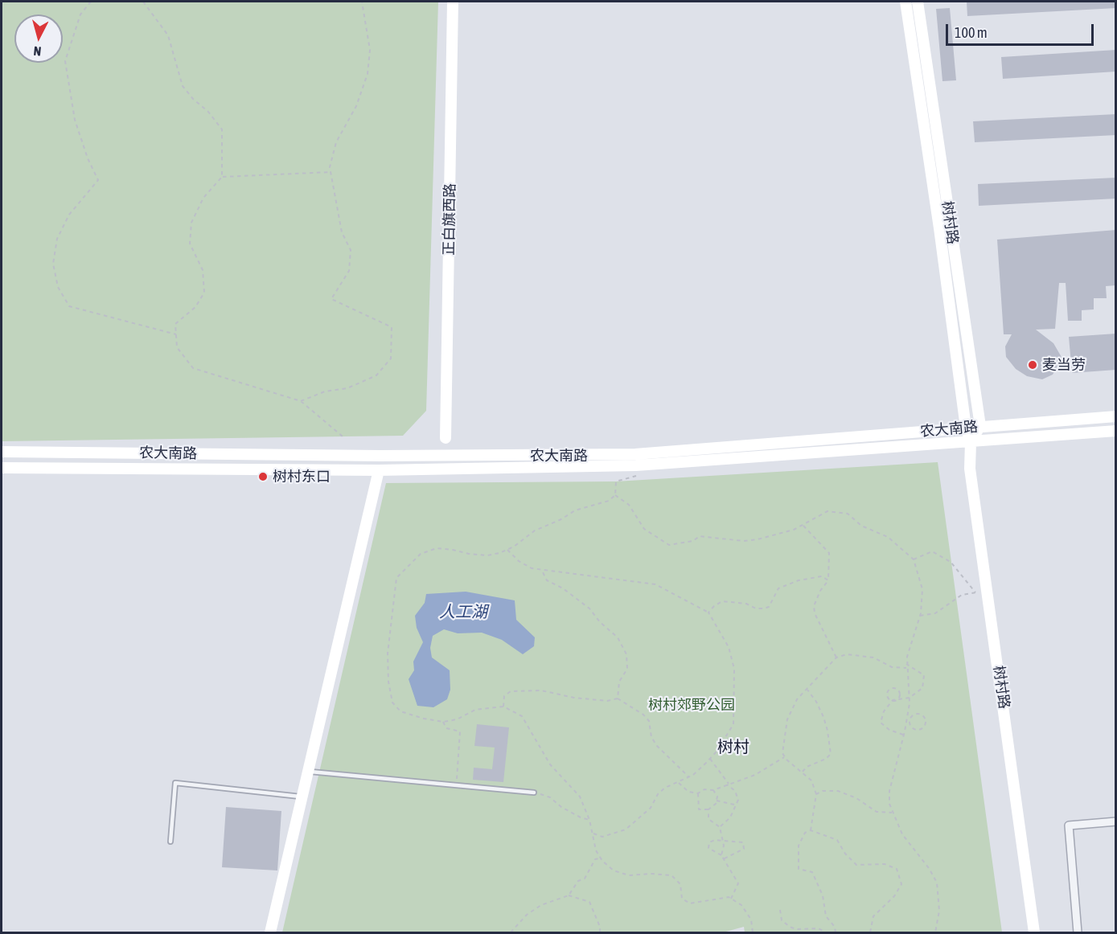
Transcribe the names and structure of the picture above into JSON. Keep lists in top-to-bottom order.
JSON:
{
  "streets": {
    "main road": ["正白旗西路", "树村路", "农大南路"]
  },
  "crossings": [
    ["树村路", "农大南路"]
  ],
  "districts": ["树村"],
  "water": ["人工湖"],
  "parks": ["树村郊野公园"],
  "places": ["麦当劳", "树村东口"],
  "scale_bar": "100 m",
  "north": "bottom"
}
